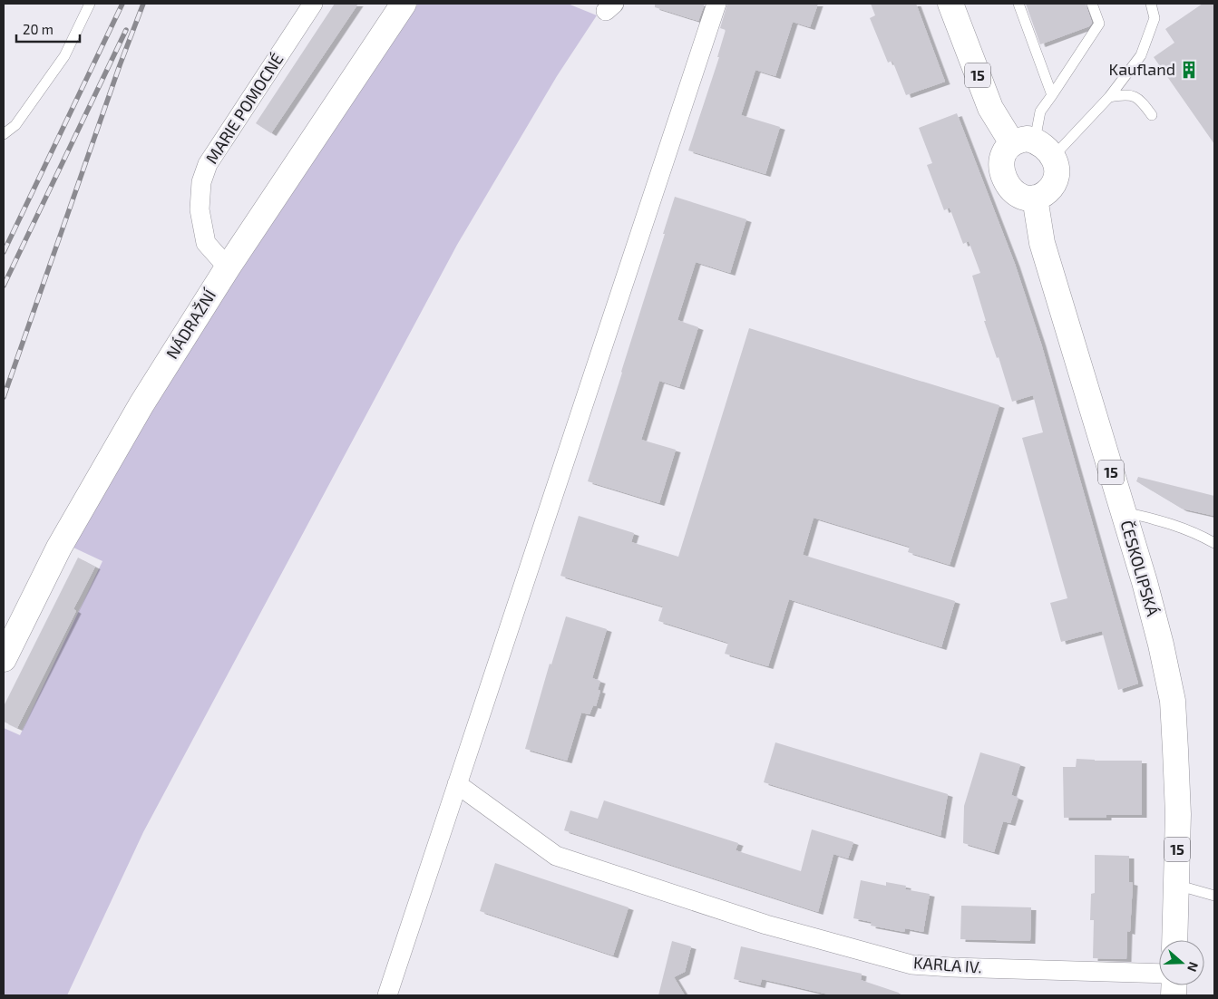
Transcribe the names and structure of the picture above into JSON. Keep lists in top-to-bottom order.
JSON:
{
  "streets": {
    "main road": ["15", "NÁDRAŽNÍ", "ČESKOLIPSKÁ"],
    "street": ["MARIE POMOCNÉ", "KARLA IV."]
  },
  "crossings": [
    ["15", "ČESKOLIPSKÁ"],
    ["MARIE POMOCNÉ", "NÁDRAŽNÍ"]
  ],
  "places": {
    "building": ["Kaufland"]
  },
  "scale_bar": "20 m",
  "north": "right"
}
